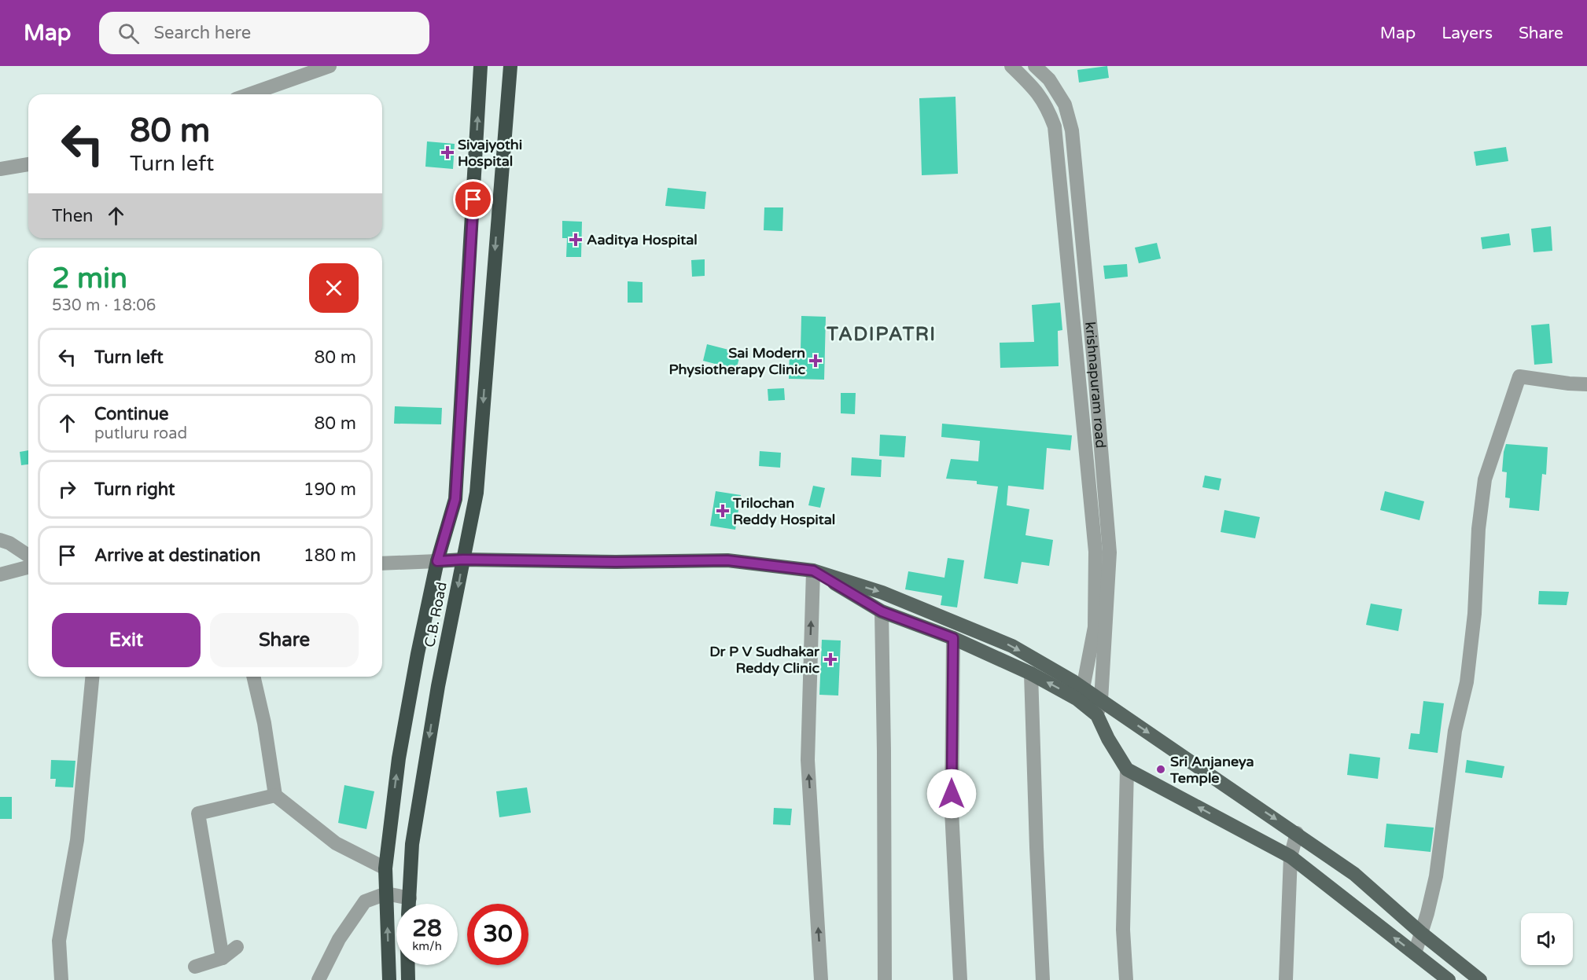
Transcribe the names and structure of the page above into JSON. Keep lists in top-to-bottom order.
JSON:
{
  "streets": {
    "highway": ["C.B. Road"],
    "street": ["krishnapuram road"]
  },
  "districts": ["TADIPATRI"],
  "places": {
    "health": [
      "Sivajyothi Hospital",
      "Aaditya Hospital",
      "Sai Modern Physiotherapy Clinic",
      "Trilochan Reddy Hospital",
      "Dr P V Sudhakar Reddy Clinic"
    ],
    "other": ["Sri Anjaneya Temple"]
  },
  "page": {
    "header": "Map",
    "search": "Search here",
    "nav": ["Map", "Layers", "Share"],
    "turn": ["80 m", "Turn left"],
    "then": "Then",
    "heading": ["2 min", "530 m · 18:06"],
    "list": [
      {
        "name": "Turn left",
        "value": "80 m"
      },
      {
        "name": "Continue",
        "note": "putluru road",
        "value": "80 m"
      },
      {
        "name": "Turn right",
        "value": "190 m"
      },
      {
        "name": "Arrive at destination",
        "value": "180 m"
      }
    ],
    "buttons": ["Exit", "Share"],
    "speed": "28 km/h",
    "limit": "30"
  }
}
